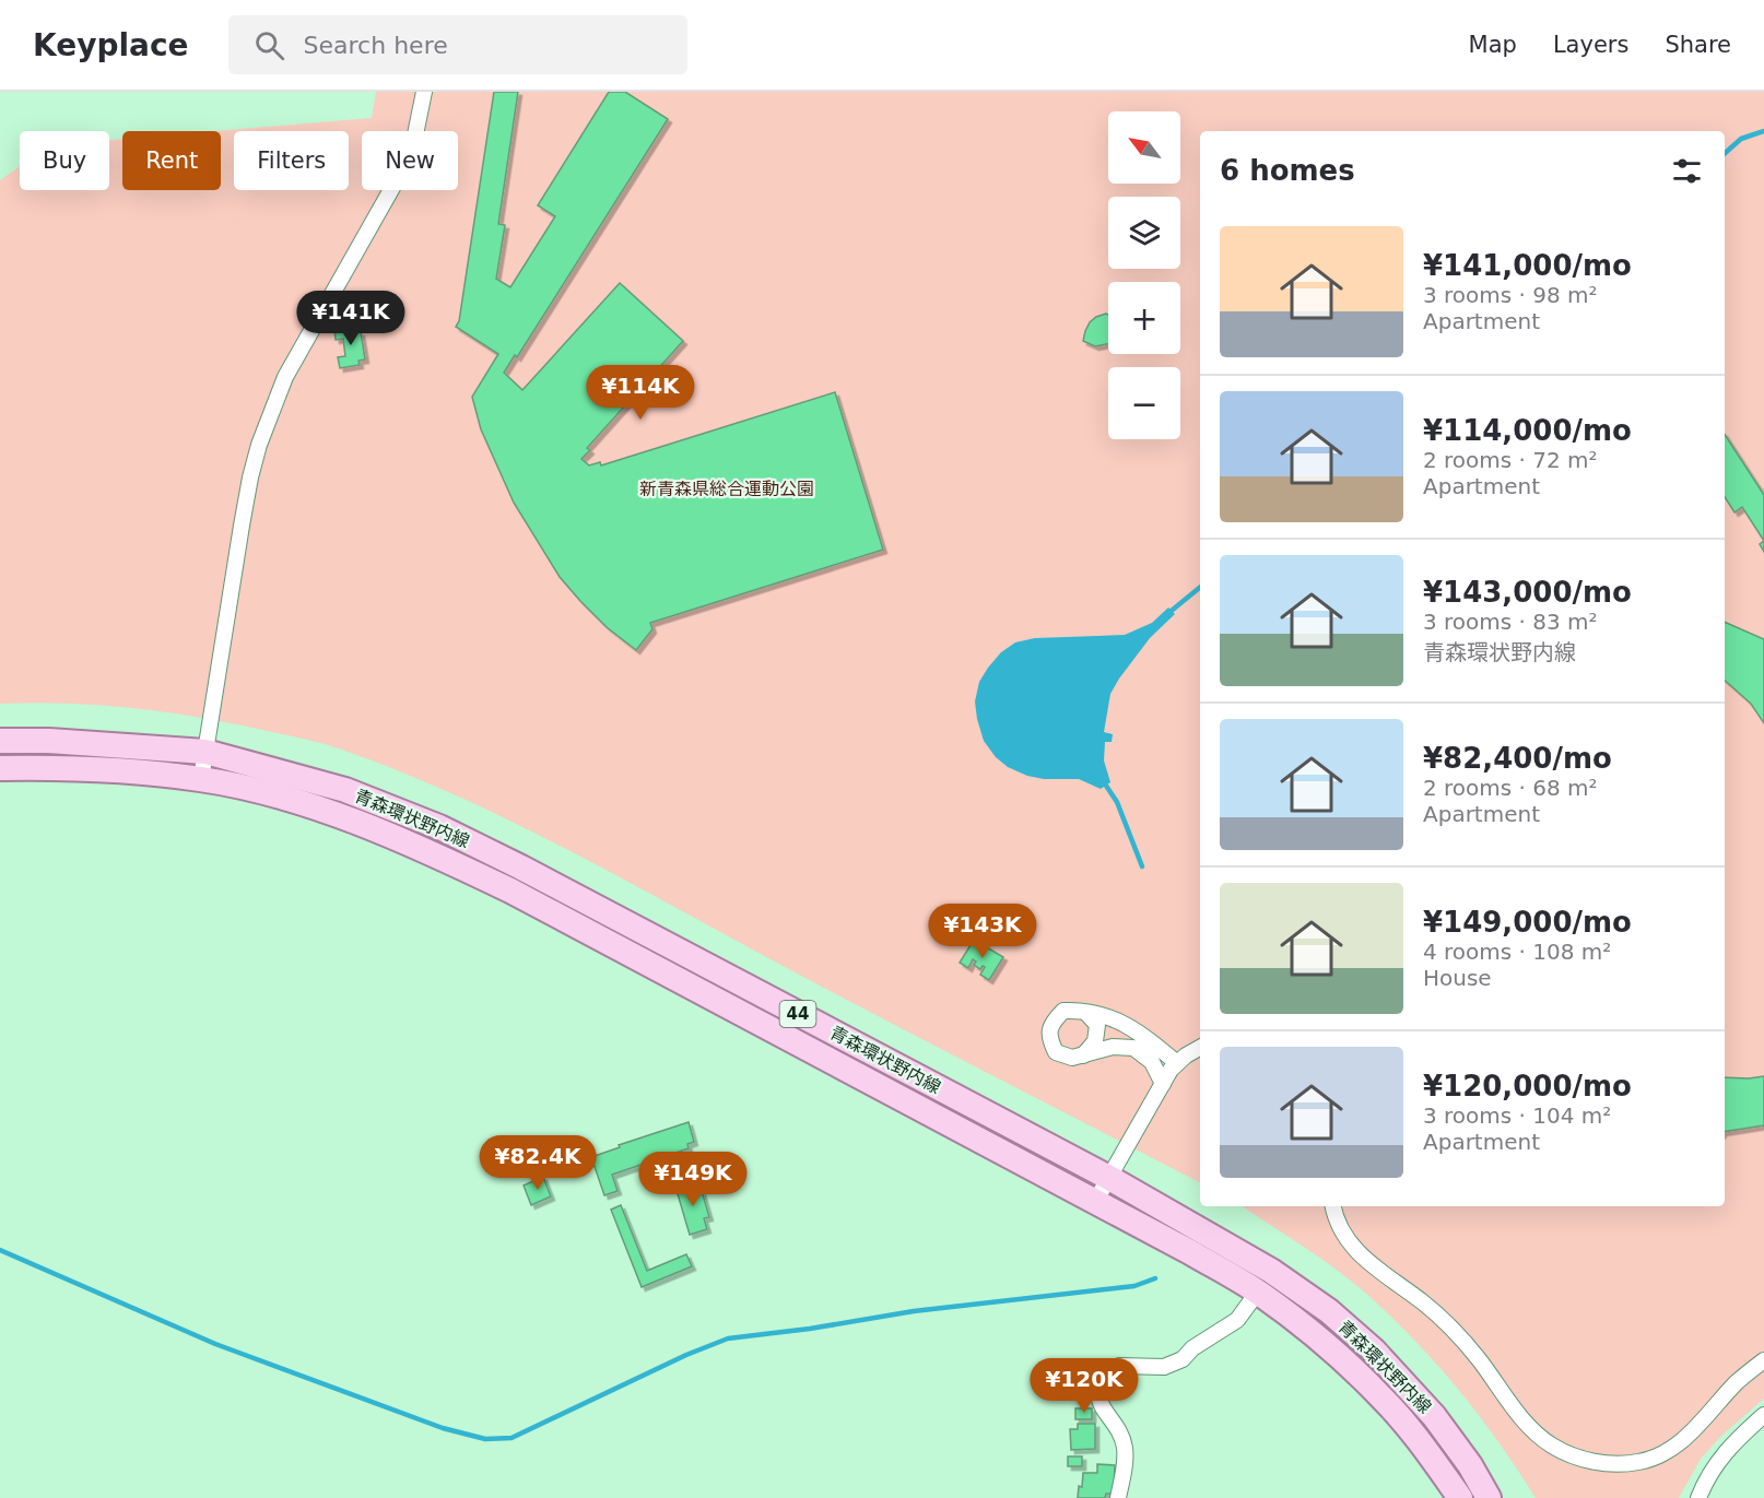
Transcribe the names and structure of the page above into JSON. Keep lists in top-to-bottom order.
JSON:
{
  "streets": {
    "main road": ["青森環状野内線", "44"]
  },
  "parks": ["新青森県総合運動公園"],
  "north": "top left",
  "page": {
    "header": "Keyplace",
    "search": "Search here",
    "nav": ["Map", "Layers", "Share"],
    "map_buttons": ["+", "−"],
    "chip": [
      "Buy",
      "Rent",
      "Filters",
      "New"
    ],
    "heading": "6 homes",
    "list": [
      {
        "name": "¥141,000/mo",
        "note": "3 rooms · 98 m² · Apartment"
      },
      {
        "name": "¥114,000/mo",
        "note": "2 rooms · 72 m² · Apartment"
      },
      {
        "name": "¥143,000/mo",
        "note": "3 rooms · 83 m² · 青森環状野内線"
      },
      {
        "name": "¥82,400/mo",
        "note": "2 rooms · 68 m² · Apartment"
      },
      {
        "name": "¥149,000/mo",
        "note": "4 rooms · 108 m² · House"
      },
      {
        "name": "¥120,000/mo",
        "note": "3 rooms · 104 m² · Apartment"
      }
    ],
    "price": [
      "¥141K",
      "¥114K",
      "¥143K",
      "¥82.4K",
      "¥149K",
      "¥120K"
    ]
  }
}
